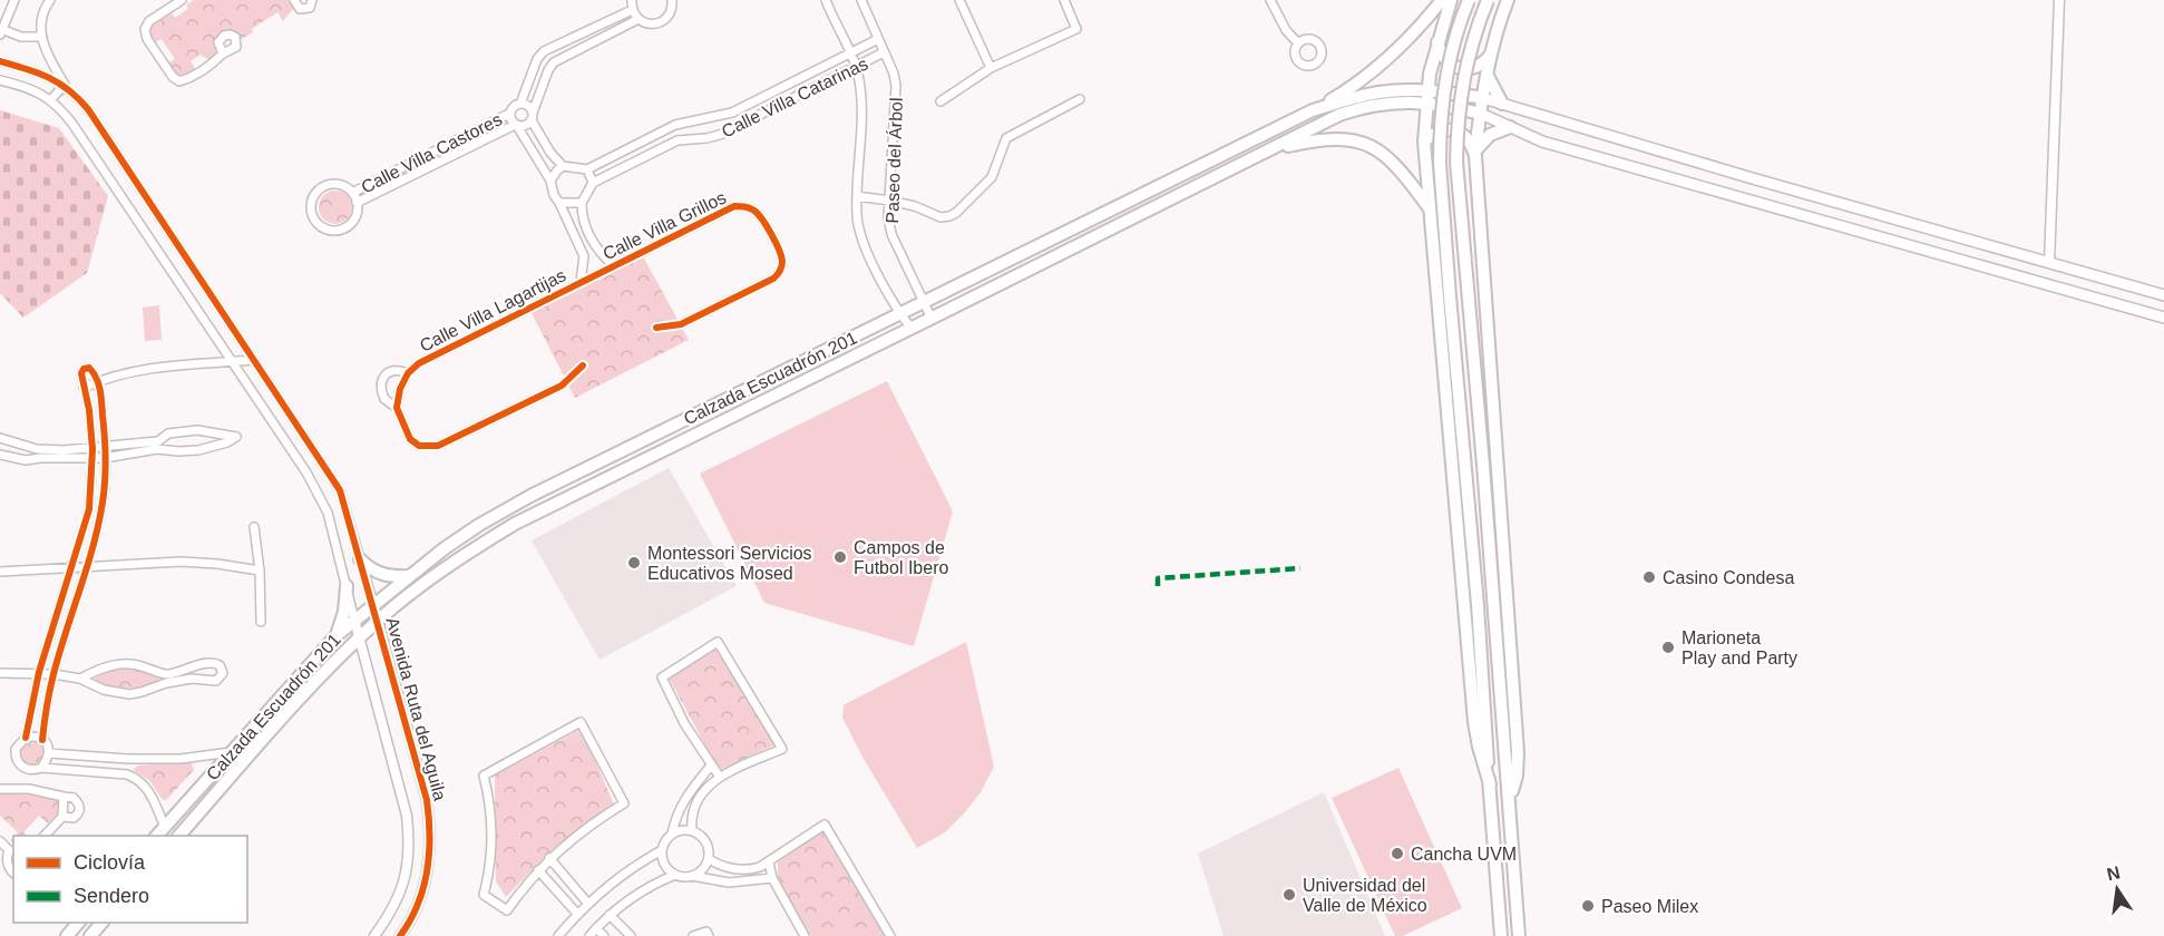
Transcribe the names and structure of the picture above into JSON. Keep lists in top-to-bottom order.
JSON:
{
  "streets": {
    "main road": ["Calzada Escuadrón 201"],
    "street": [
      "Calle Villa Catarinas",
      "Calle Villa Castores",
      "Paseo del Árbol",
      "Calle Villa Grillos",
      "Calle Villa Lagartijas",
      "Avenida Ruta del Aguila"
    ]
  },
  "crossings": [
    ["Calle Villa Catarinas", "Paseo del Árbol"],
    ["Paseo del Árbol", "Calzada Escuadrón 201"],
    ["Calle Villa Grillos", "Calle Villa Lagartijas"],
    ["Calzada Escuadrón 201", "Avenida Ruta del Aguila"]
  ],
  "places": [
    "Campos de Futbol Ibero",
    "Montessori Servicios Educativos Mosed",
    "Casino Condesa",
    "Marioneta Play and Party",
    "Cancha UVM",
    "Universidad del Valle de México",
    "Paseo Milex"
  ],
  "legend": ["Ciclovía", "Sendero"],
  "north": "top"
}
